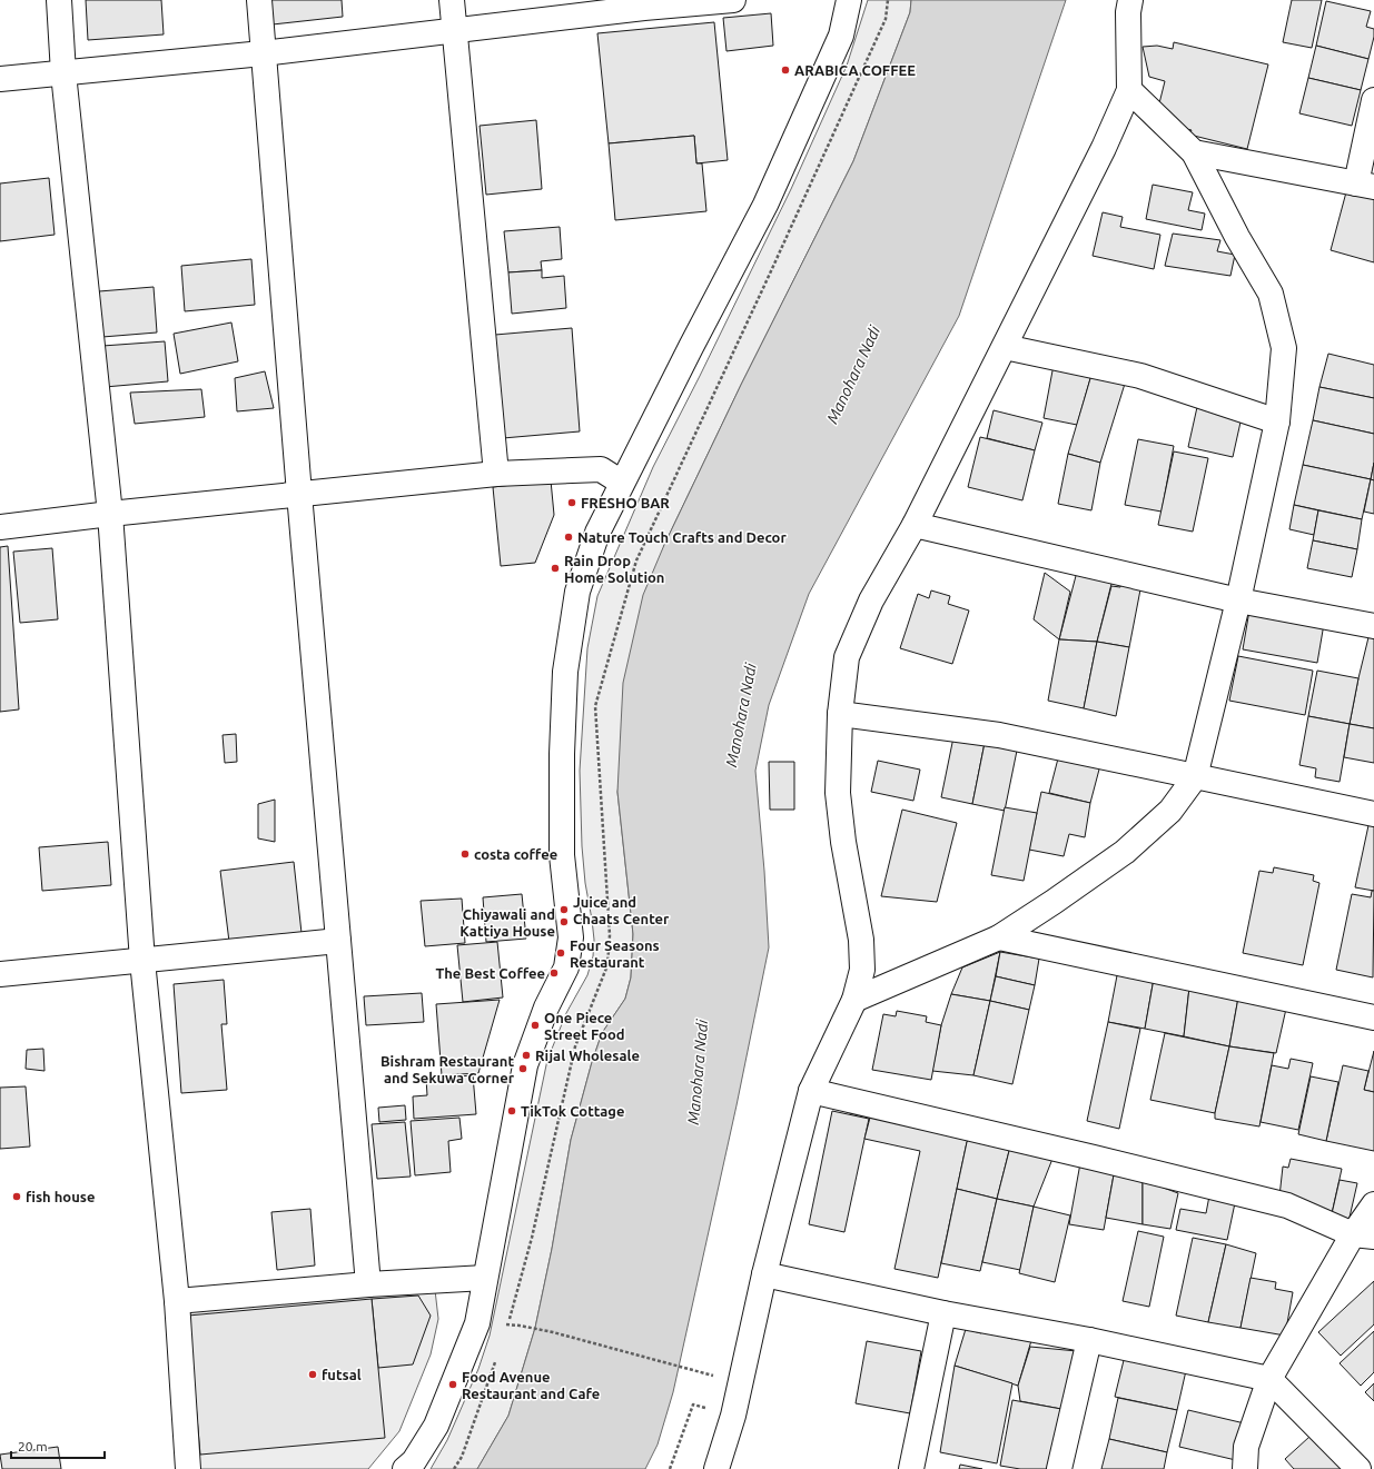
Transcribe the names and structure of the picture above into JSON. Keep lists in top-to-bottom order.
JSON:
{
  "water": ["Manohara Nadi"],
  "places": [
    "ARABICA COFFEE",
    "FRESHO BAR",
    "Nature Touch Crafts and Decor",
    "Rain Drop Home Solution",
    "costa coffee",
    "Juice and Chaats Center",
    "Chiyawali and Kattiya House",
    "Four Seasons Restaurant",
    "The Best Coffee",
    "One Piece Street Food",
    "Rijal Wholesale",
    "Bishram Restaurant and Sekuwa Corner",
    "TikTok Cottage",
    "fish house",
    "futsal",
    "Food Avenue Restaurant and Cafe"
  ],
  "scale_bar": "20 m"
}
